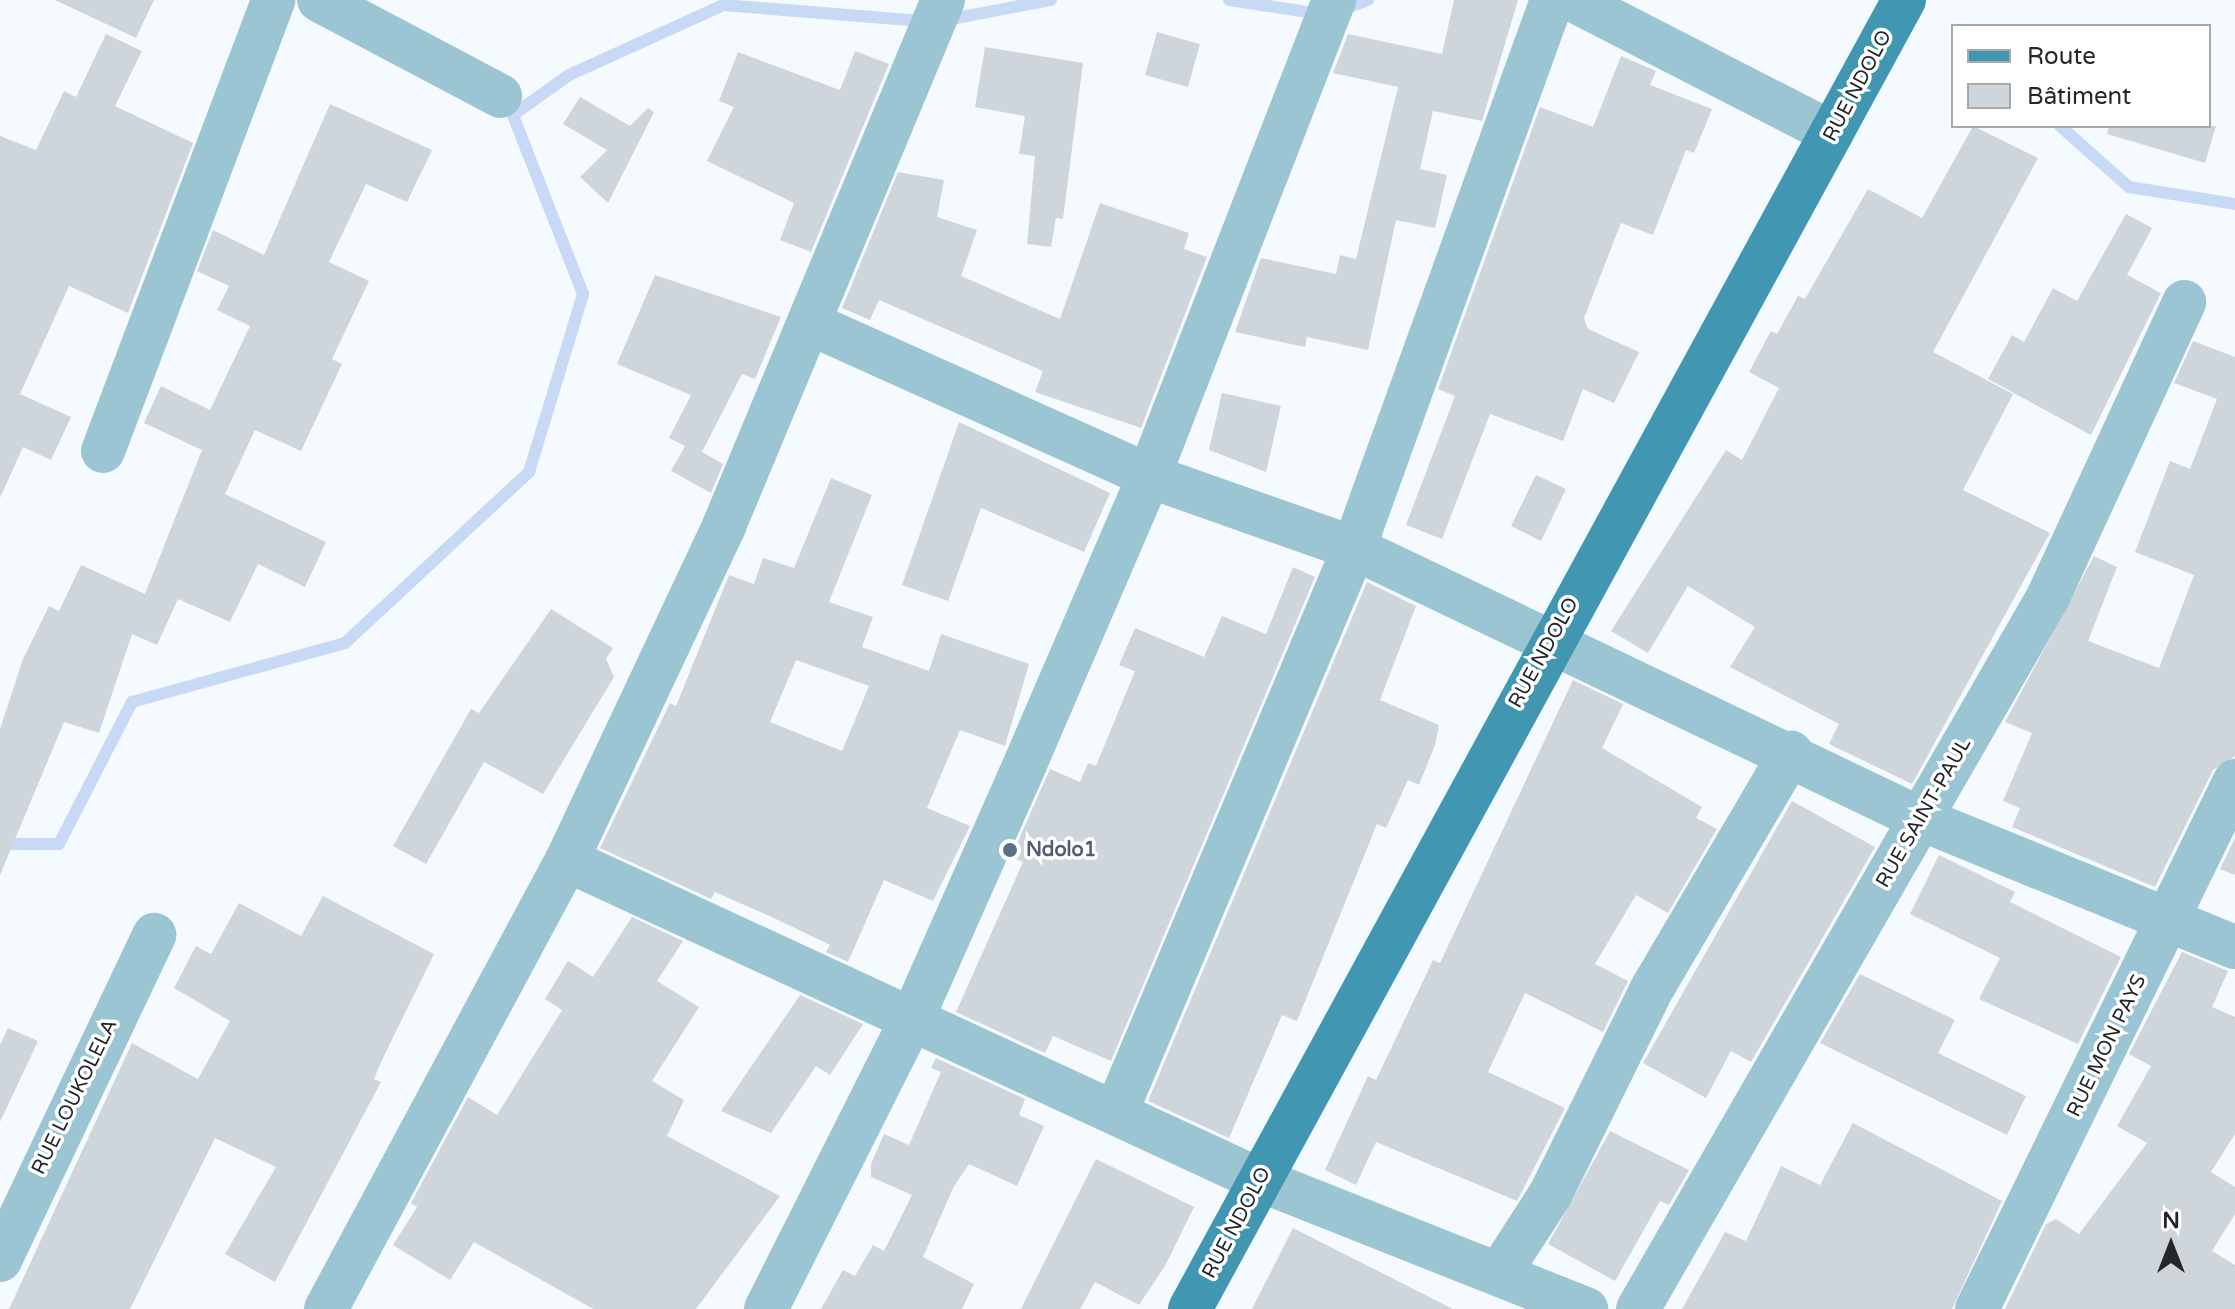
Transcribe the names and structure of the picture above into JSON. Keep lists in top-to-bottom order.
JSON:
{
  "streets": {
    "main road": ["RUE NDOLO"],
    "street": ["RUE SAINT-PAUL", "RUE MON PAYS", "RUE LOUKOLELA"]
  },
  "places": ["Ndolo1"],
  "legend": ["Route", "Bâtiment"],
  "north": "top"
}
